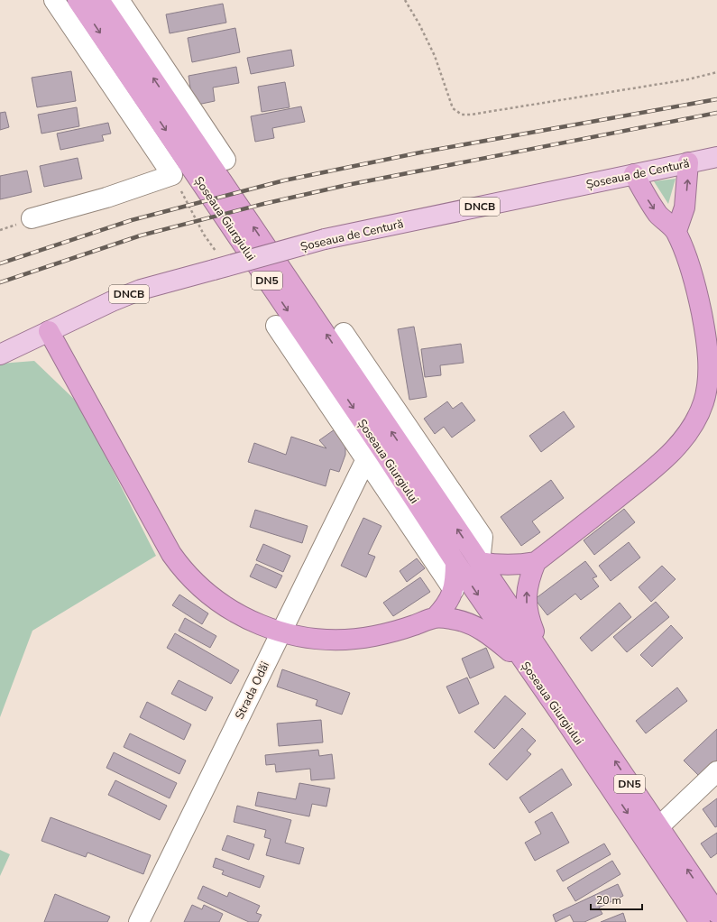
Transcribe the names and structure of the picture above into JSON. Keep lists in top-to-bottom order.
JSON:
{
  "streets": {
    "highway": ["Șoseaua Giurgiului", "DN5"],
    "main road": ["Șoseaua de Centură", "DNCB"],
    "street": ["Strada Odăi"]
  },
  "crossings": [
    ["Șoseaua Giurgiului", "Strada Odăi"]
  ],
  "scale_bar": "20 m"
}
